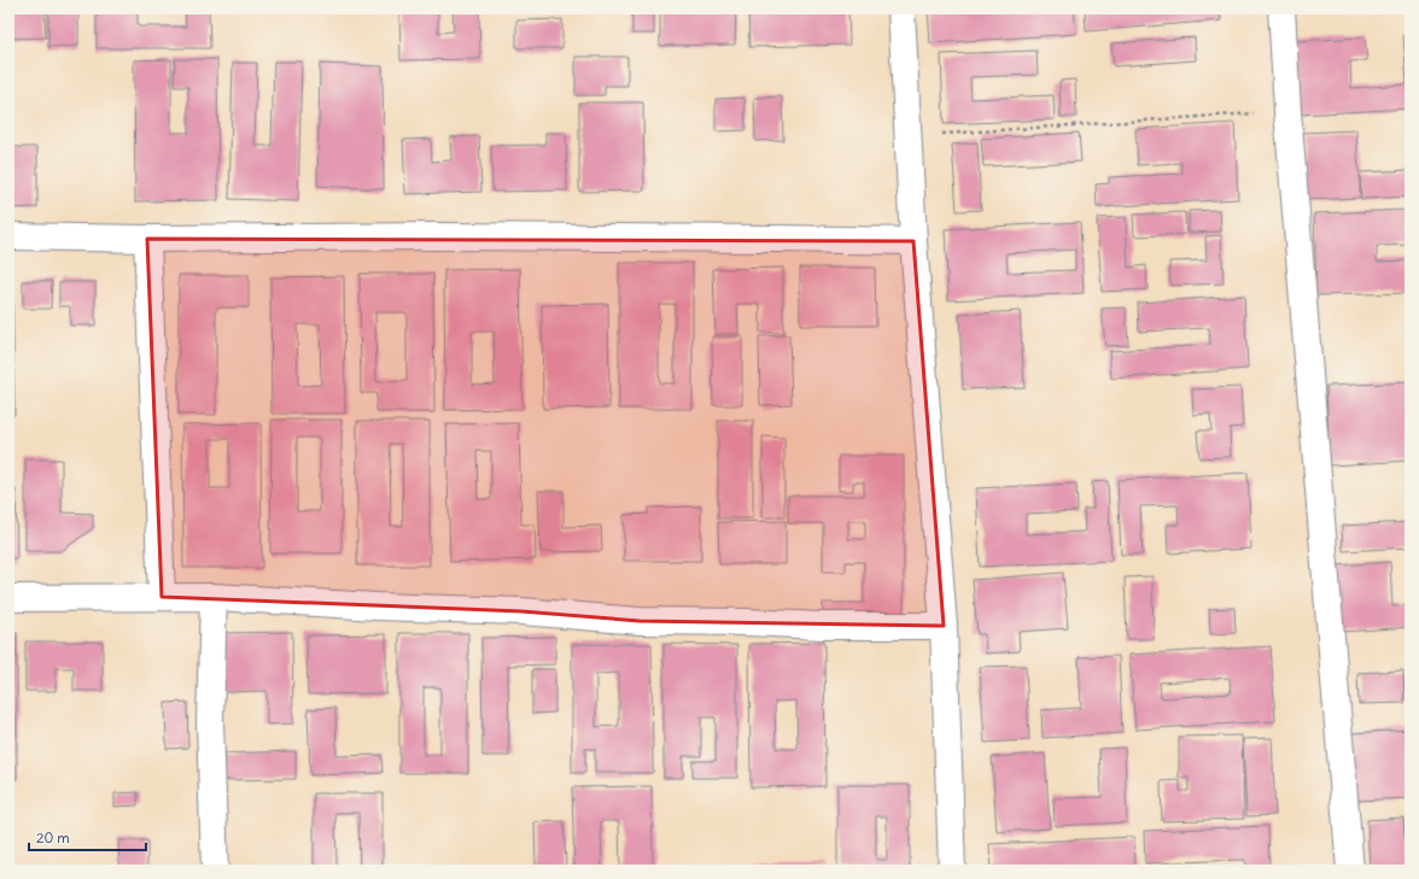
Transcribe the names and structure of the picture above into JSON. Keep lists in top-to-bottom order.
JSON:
{
  "scale_bar": "20 m"
}
